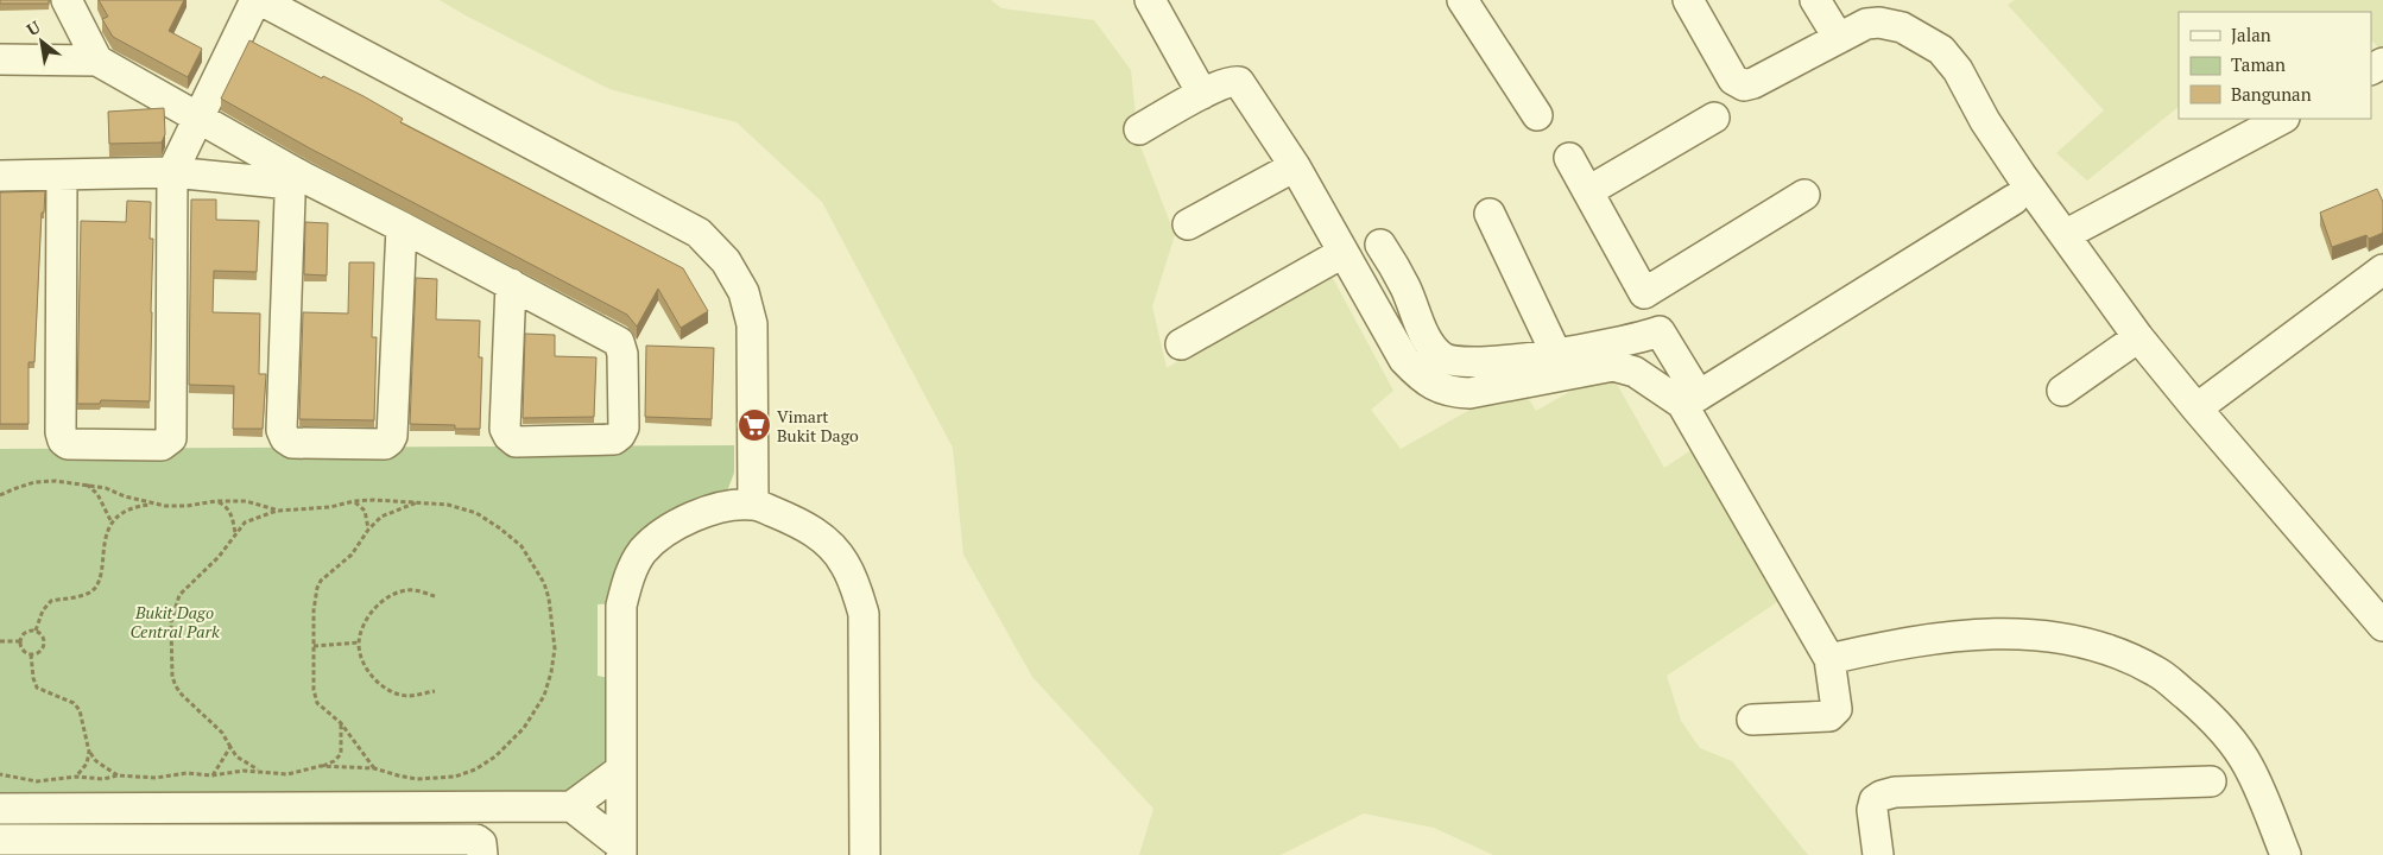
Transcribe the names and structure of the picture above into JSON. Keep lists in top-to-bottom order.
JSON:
{
  "parks": ["Bukit Dago Central Park"],
  "places": {
    "supermarket": ["Vimart Bukit Dago"]
  },
  "legend": ["Jalan", "Taman", "Bangunan"],
  "north": "top left"
}
